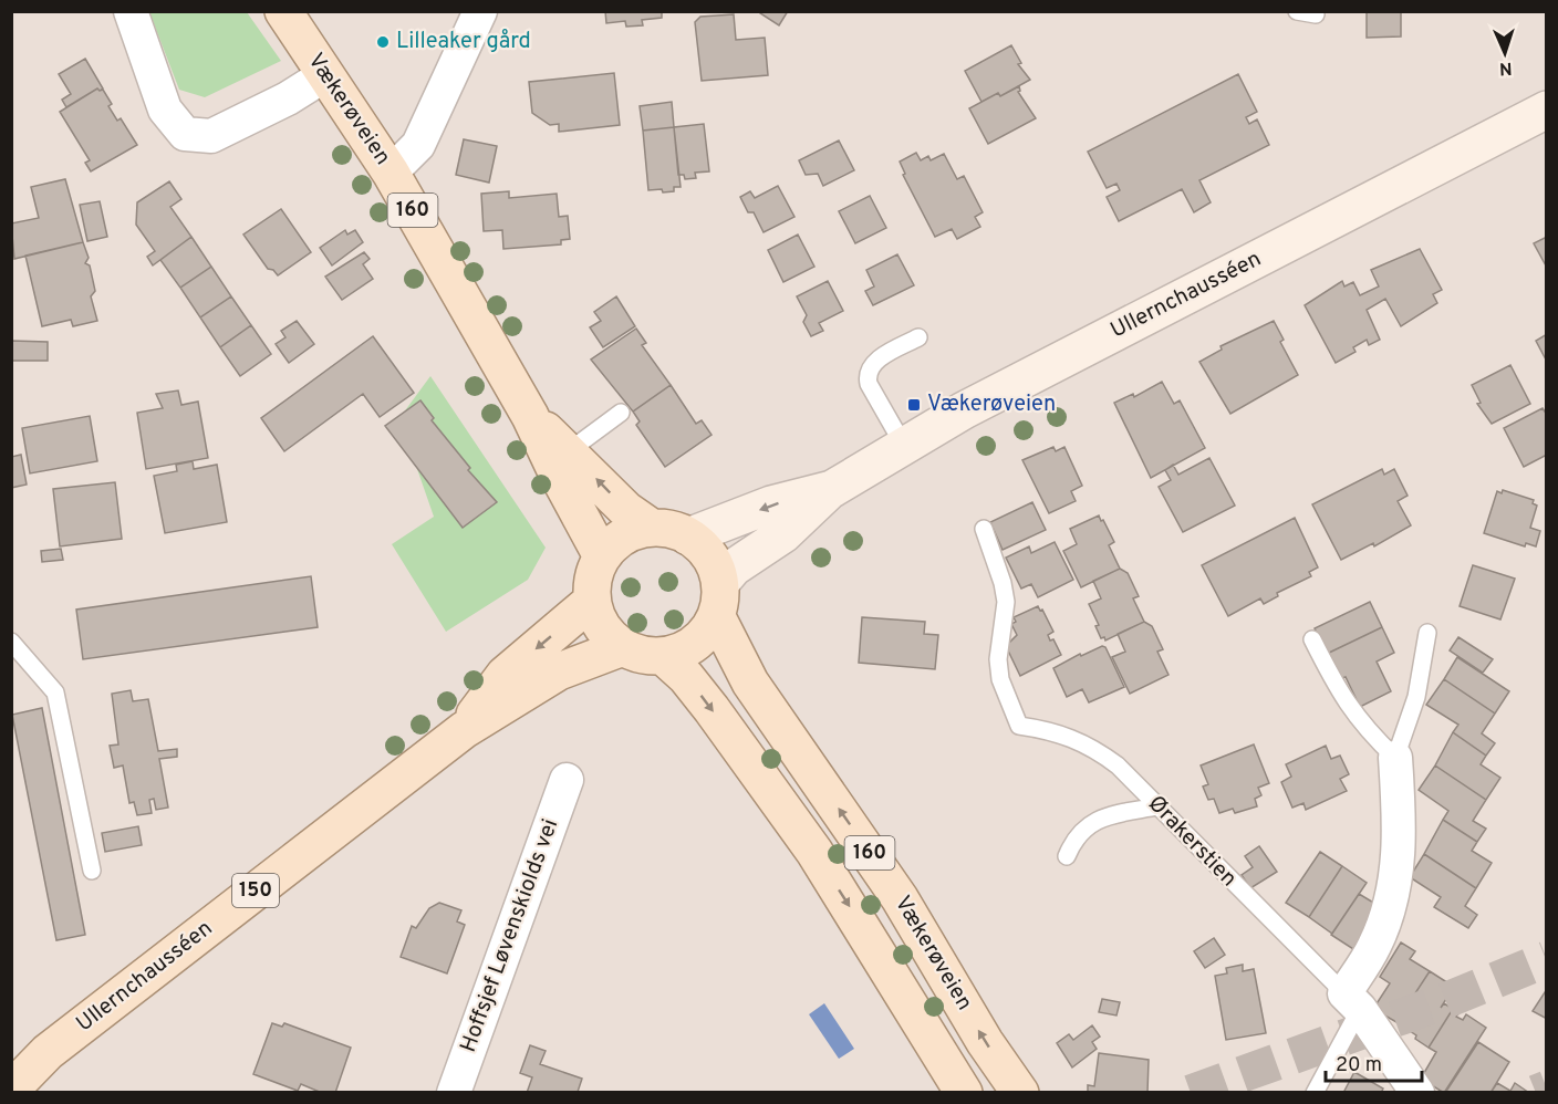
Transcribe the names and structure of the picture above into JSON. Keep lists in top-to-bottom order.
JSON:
{
  "streets": {
    "main road": [
      "Vækerøveien",
      "160",
      "Ullernchausséen",
      "150"
    ],
    "street": ["Ørakerstien", "Hoffsjef Løvenskiolds vei"]
  },
  "crossings": [
    ["Vækerøveien", "Ullernchausséen"]
  ],
  "places": {
    "other": ["Lilleaker gård"],
    "transit": ["Vækerøveien"]
  },
  "scale_bar": "20 m",
  "north": "bottom"
}
